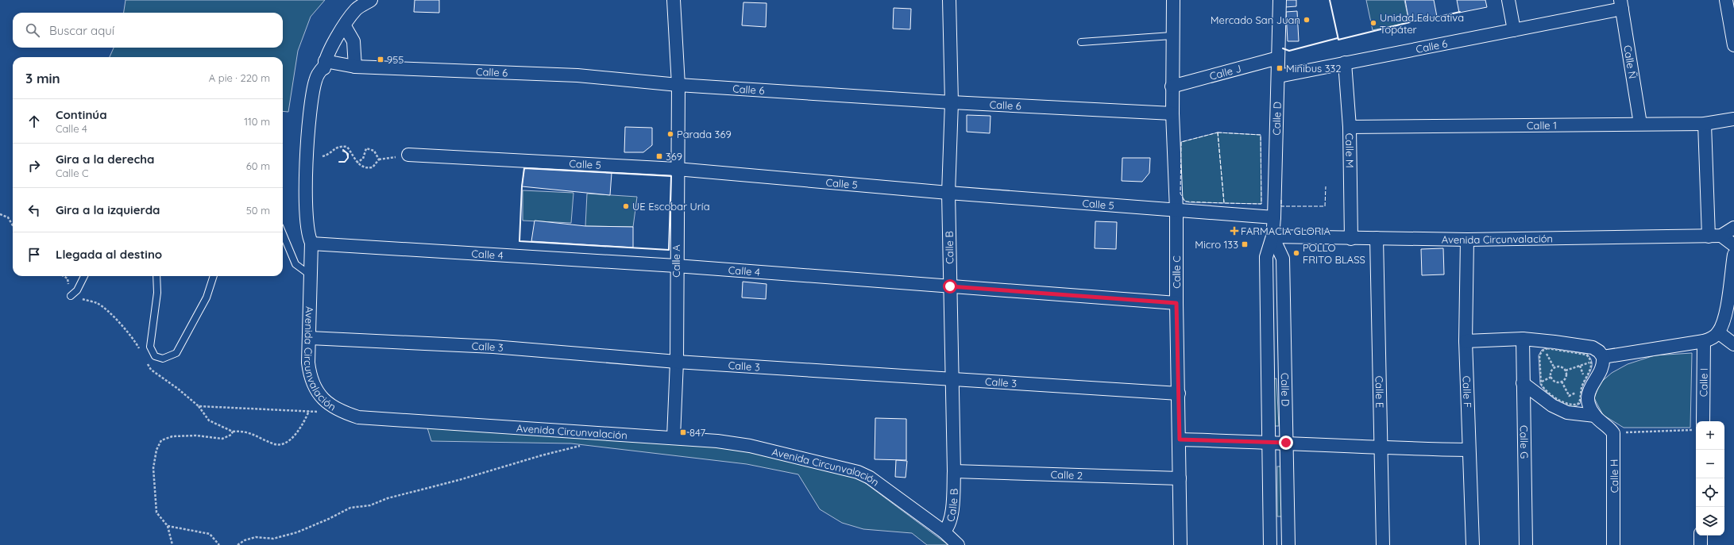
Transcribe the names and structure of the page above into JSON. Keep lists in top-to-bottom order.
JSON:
{
  "streets": {
    "street": [
      "Calle 6",
      "Calle Ñ",
      "Calle J",
      "Calle D",
      "Calle 1",
      "Calle M",
      "Calle 5",
      "Avenida Circunvalación",
      "Calle B",
      "Calle 4",
      "Calle A",
      "Calle C",
      "Calle 3",
      "Calle I",
      "Calle E",
      "Calle F",
      "Calle G",
      "Calle 2",
      "Calle H"
    ]
  },
  "crossings": [
    ["Calle 6", "Calle Ñ"],
    ["Calle 6", "Calle D"],
    ["Calle 6", "Calle M"],
    ["Calle 6", "Avenida Circunvalación"],
    ["Calle 6", "Calle B"],
    ["Calle 6", "Calle A"],
    ["Calle 6", "Calle C"],
    ["Calle Ñ", "Calle 1"],
    ["Calle J", "Calle D"],
    ["Calle J", "Calle C"],
    ["Calle D", "Calle 5"],
    ["Calle D", "Avenida Circunvalación"],
    ["Calle 1", "Calle M"],
    ["Calle M", "Avenida Circunvalación"],
    ["Calle 5", "Calle B"],
    ["Calle 5", "Calle A"],
    ["Calle 5", "Calle C"],
    ["Avenida Circunvalación", "Calle B"],
    ["Avenida Circunvalación", "Calle 4"],
    ["Avenida Circunvalación", "Calle A"],
    ["Avenida Circunvalación", "Calle 3"],
    ["Avenida Circunvalación", "Calle E"],
    ["Avenida Circunvalación", "Calle F"],
    ["Calle B", "Calle 4"],
    ["Calle B", "Calle 3"],
    ["Calle B", "Calle 2"],
    ["Calle 4", "Calle A"],
    ["Calle 4", "Calle C"],
    ["Calle A", "Calle 3"],
    ["Calle C", "Calle 3"],
    ["Calle C", "Calle 2"]
  ],
  "places": {
    "other": [
      "Mercado San Juan",
      "Unidad Educativa Topáter",
      "Parada 369",
      "UE Escobar Uría",
      "POLLO FRITO BLASS"
    ],
    "transit": [
      "955",
      "Minibus 332",
      "369",
      "Micro 133",
      "847"
    ],
    "health": ["FARMACIA GLORIA"]
  },
  "page": {
    "search": "Buscar aquí",
    "heading": ["3 min", "A pie · 220 m"],
    "list": [
      ["Continúa", "Calle 4", "110 m"],
      ["Gira a la derecha", "Calle C", "60 m"],
      ["Gira a la izquierda", "50 m"],
      "Llegada al destino"
    ],
    "map_buttons": ["+", "−"]
  }
}
